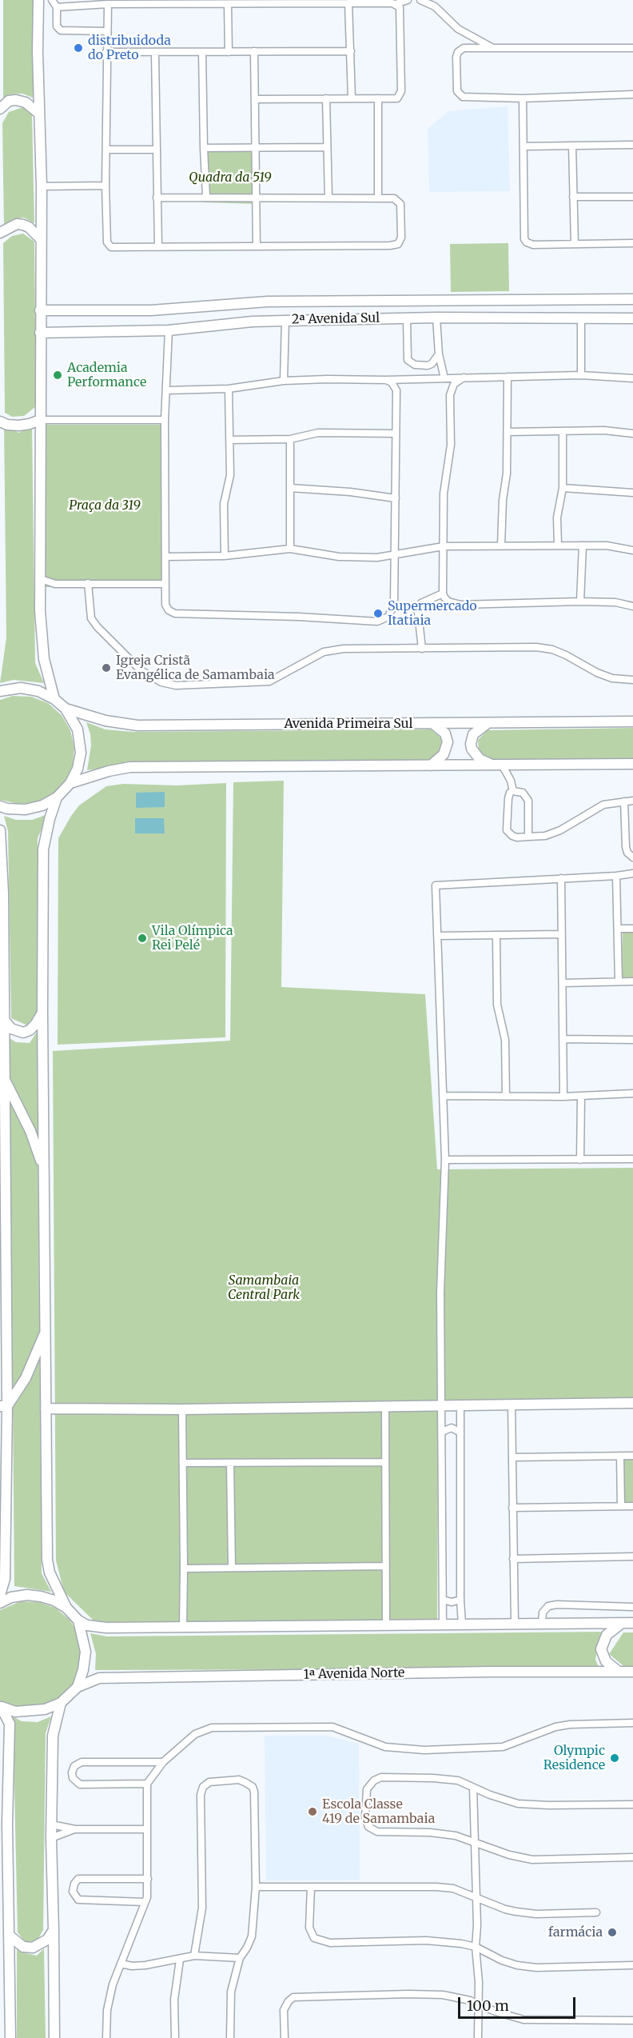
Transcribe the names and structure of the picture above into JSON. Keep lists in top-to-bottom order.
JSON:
{
  "streets": {
    "main road": ["2ᵃ Avenida Sul", "Avenida Primeira Sul", "1ᵃ Avenida Norte"]
  },
  "parks": ["Quadra da 519", "Praça da 319", "Samambaia Central Park"],
  "places": [
    "distribuidoda do Preto",
    "Academia Performance",
    "Supermercado Itatiaia",
    "Igreja Cristã Evangélica de Samambaia",
    "Vila Olímpica Rei Pelé",
    "Olympic Residence",
    "Escola Classe 419 de Samambaia",
    "farmácia"
  ],
  "scale_bar": "100 m"
}
